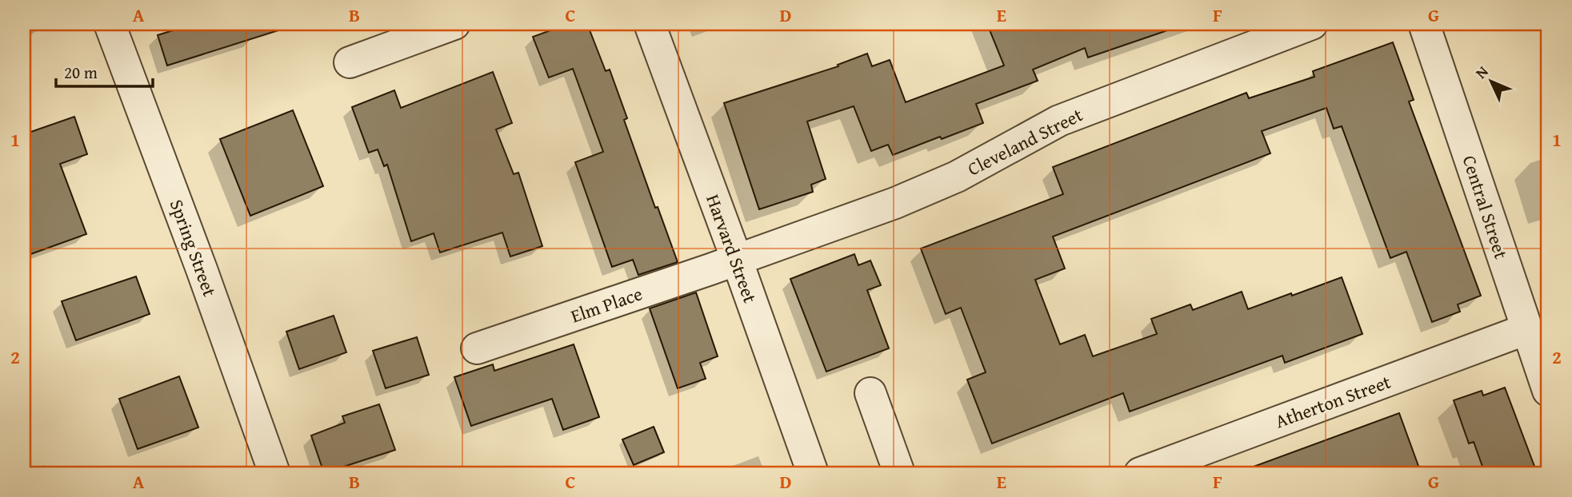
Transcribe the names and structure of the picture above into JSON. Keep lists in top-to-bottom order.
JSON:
{
  "streets": {
    "street": [
      "Cleveland Street",
      "Central Street",
      "Spring Street",
      "Harvard Street",
      "Elm Place",
      "Atherton Street"
    ]
  },
  "crossings": [
    ["Cleveland Street", "Harvard Street"],
    ["Cleveland Street", "Elm Place"],
    ["Central Street", "Atherton Street"],
    ["Harvard Street", "Elm Place"]
  ],
  "scale_bar": "20 m",
  "north": "top left",
  "grid": {
    "columns": [
      "A",
      "B",
      "C",
      "D",
      "E",
      "F",
      "G"
    ],
    "rows": ["1", "2"]
  }
}
